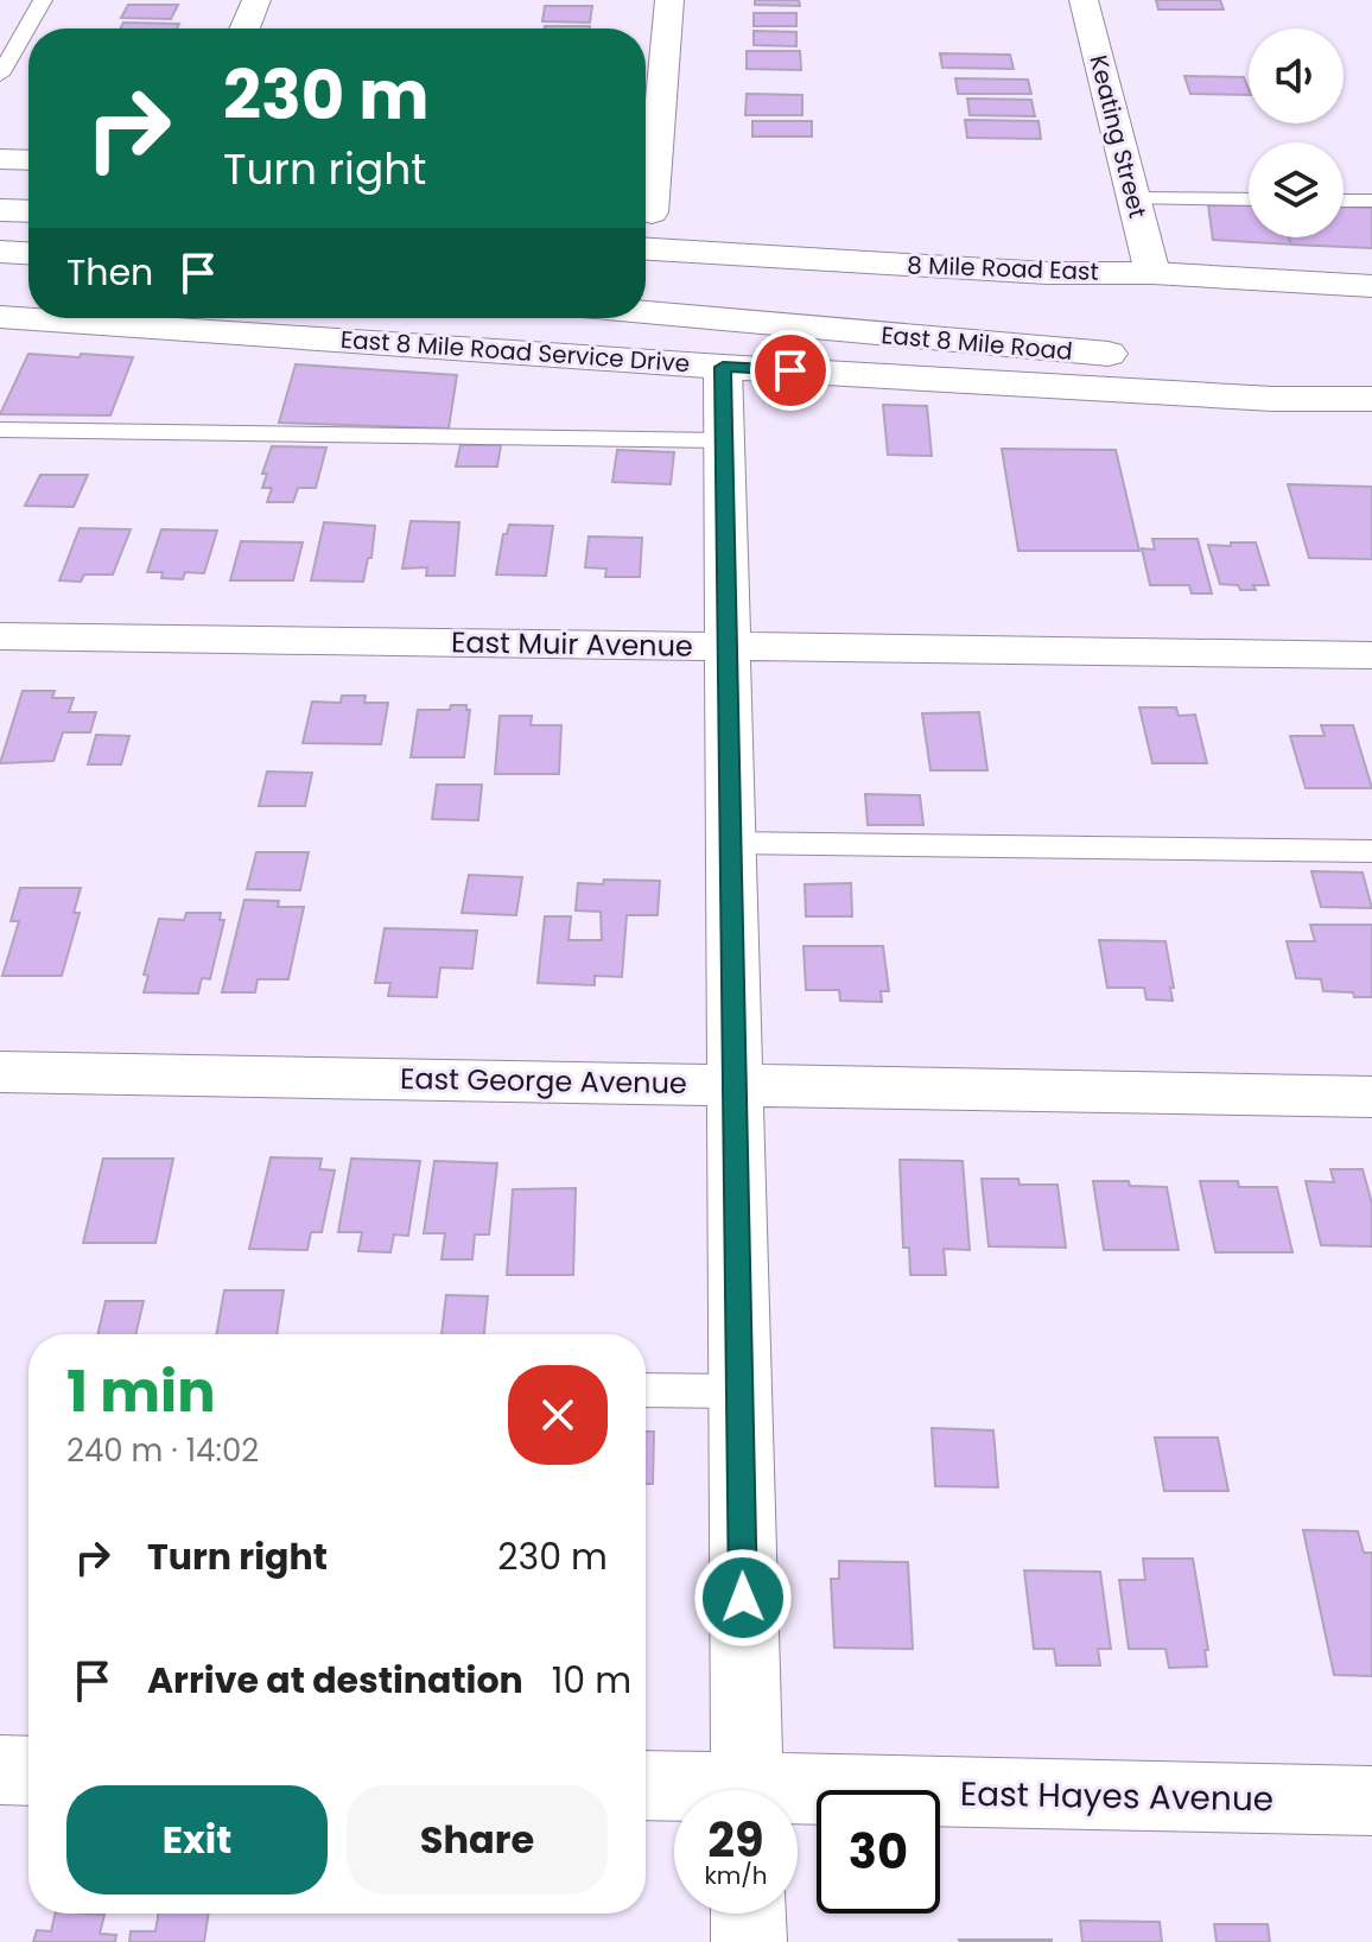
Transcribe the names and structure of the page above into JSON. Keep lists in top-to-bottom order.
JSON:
{
  "streets": {
    "main road": [
      "Keating Street",
      "8 Mile Road East",
      "East 8 Mile Road",
      "East 8 Mile Road Service Drive",
      "East Muir Avenue",
      "East George Avenue",
      "East Hayes Avenue"
    ]
  },
  "crossings": [
    ["Keating Street", "8 Mile Road East"]
  ],
  "page": {
    "turn": ["230 m", "Turn right"],
    "then": "Then",
    "heading": ["1 min", "240 m · 14:02"],
    "list": [
      {
        "name": "Turn right",
        "value": "230 m"
      },
      {
        "name": "Arrive at destination",
        "value": "10 m"
      }
    ],
    "buttons": ["Exit", "Share"],
    "speed": "29 km/h",
    "limit": "30"
  }
}
